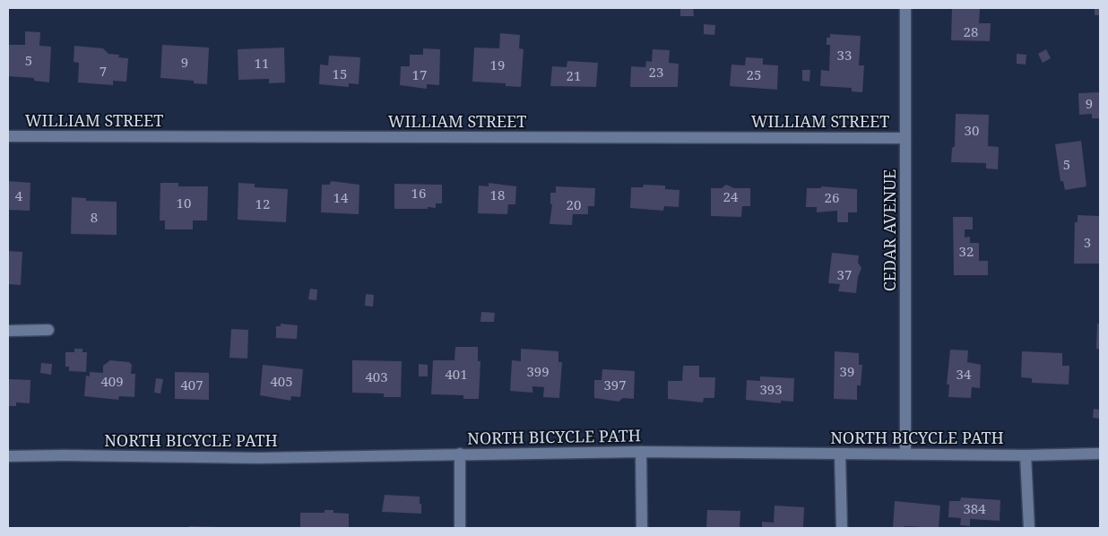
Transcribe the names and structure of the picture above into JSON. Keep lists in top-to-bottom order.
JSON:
{
  "streets": {
    "street": ["WILLIAM STREET", "CEDAR AVENUE", "NORTH BICYCLE PATH"]
  },
  "crossings": [
    ["WILLIAM STREET", "CEDAR AVENUE"],
    ["CEDAR AVENUE", "NORTH BICYCLE PATH"]
  ],
  "house_numbers": [
    "28",
    "33",
    "5",
    "9",
    "11",
    "19",
    "7",
    "23",
    "15",
    "17",
    "25",
    "21",
    "9",
    "30",
    "5",
    "16",
    "18",
    "4",
    "24",
    "14",
    "26",
    "10",
    "12",
    "20",
    "8",
    "3",
    "32",
    "37",
    "399",
    "39",
    "401",
    "34",
    "403",
    "409",
    "405",
    "407",
    "397",
    "393",
    "384"
  ]
}
